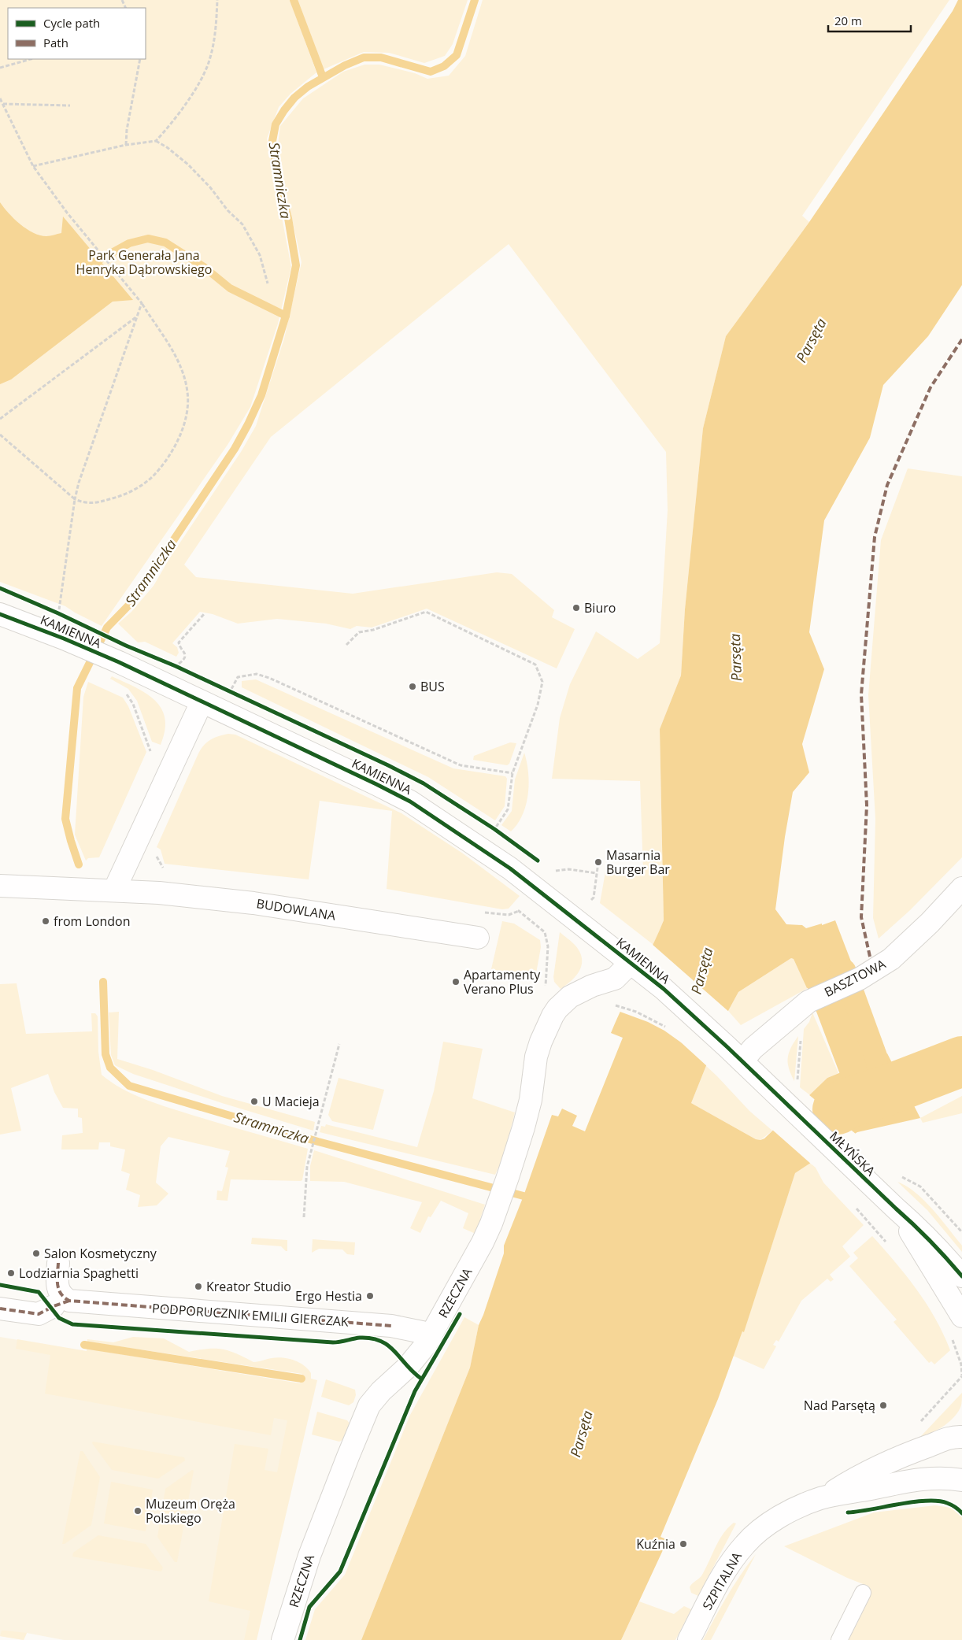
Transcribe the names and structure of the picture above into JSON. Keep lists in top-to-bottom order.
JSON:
{
  "streets": {
    "street": [
      "KAMIENNA",
      "BUDOWLANA",
      "BASZTOWA",
      "MŁYŃSKA",
      "RZECZNA",
      "PODPORUCZNIK EMILII GIERCZAK",
      "SZPITALNA"
    ]
  },
  "crossings": [
    ["KAMIENNA", "BASZTOWA"],
    ["KAMIENNA", "MŁYŃSKA"],
    ["KAMIENNA", "RZECZNA"],
    ["BASZTOWA", "MŁYŃSKA"],
    ["RZECZNA", "PODPORUCZNIK EMILII GIERCZAK"]
  ],
  "water": ["Stramniczka", "Parsęta"],
  "parks": ["Park Generała Jana Henryka Dąbrowskiego"],
  "places": [
    "Biuro",
    "BUS",
    "Masarnia Burger Bar",
    "from London",
    "Apartamenty Verano Plus",
    "U Macieja",
    "Salon Kosmetyczny",
    "Lodziarnia Spaghetti",
    "Kreator Studio",
    "Ergo Hestia",
    "Nad Parsętą",
    "Muzeum Oręża Polskiego",
    "Kuźnia"
  ],
  "legend": ["Cycle path", "Path"],
  "scale_bar": "20 m"
}
